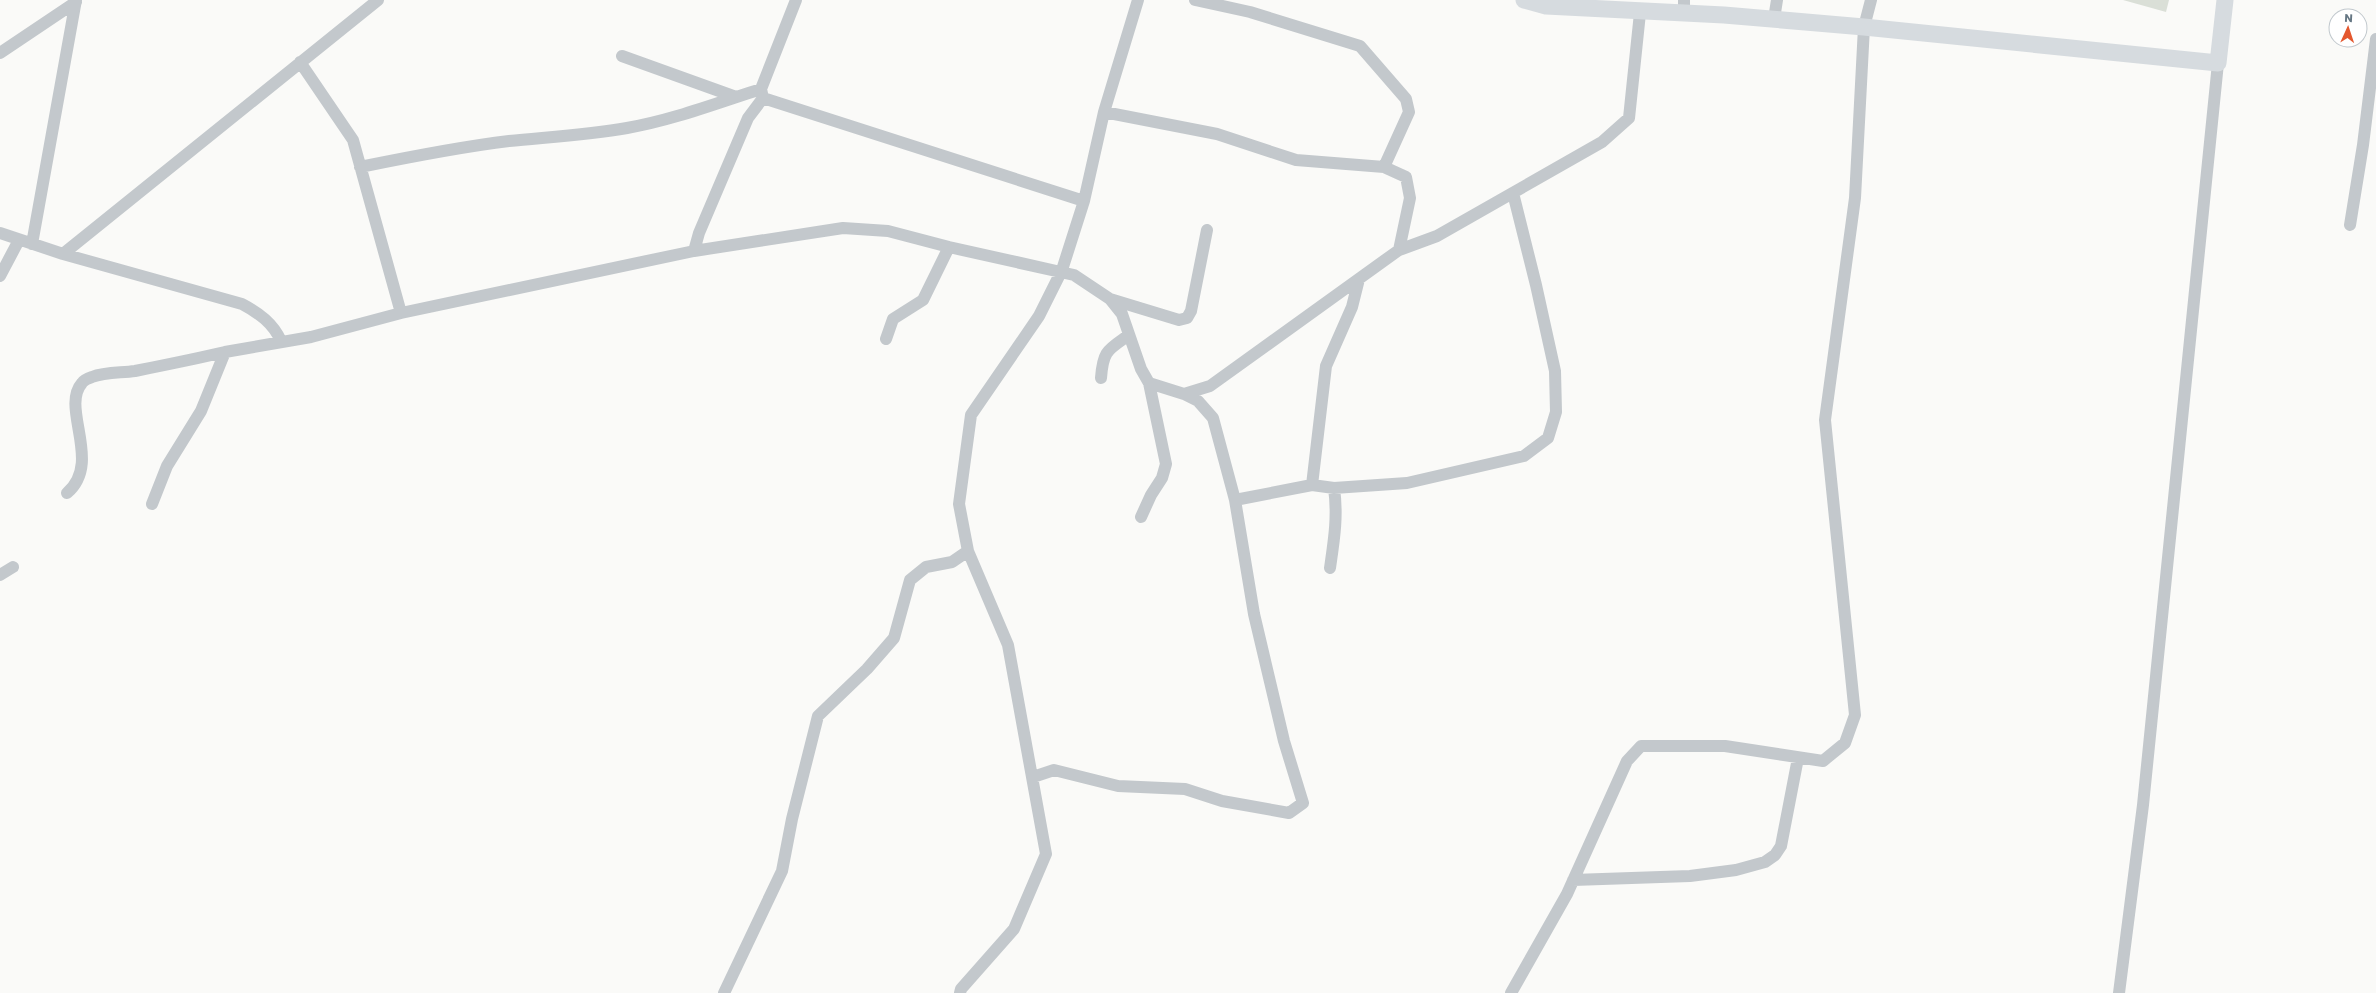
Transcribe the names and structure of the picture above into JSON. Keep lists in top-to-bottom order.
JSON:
{
  "north": "top"
}
